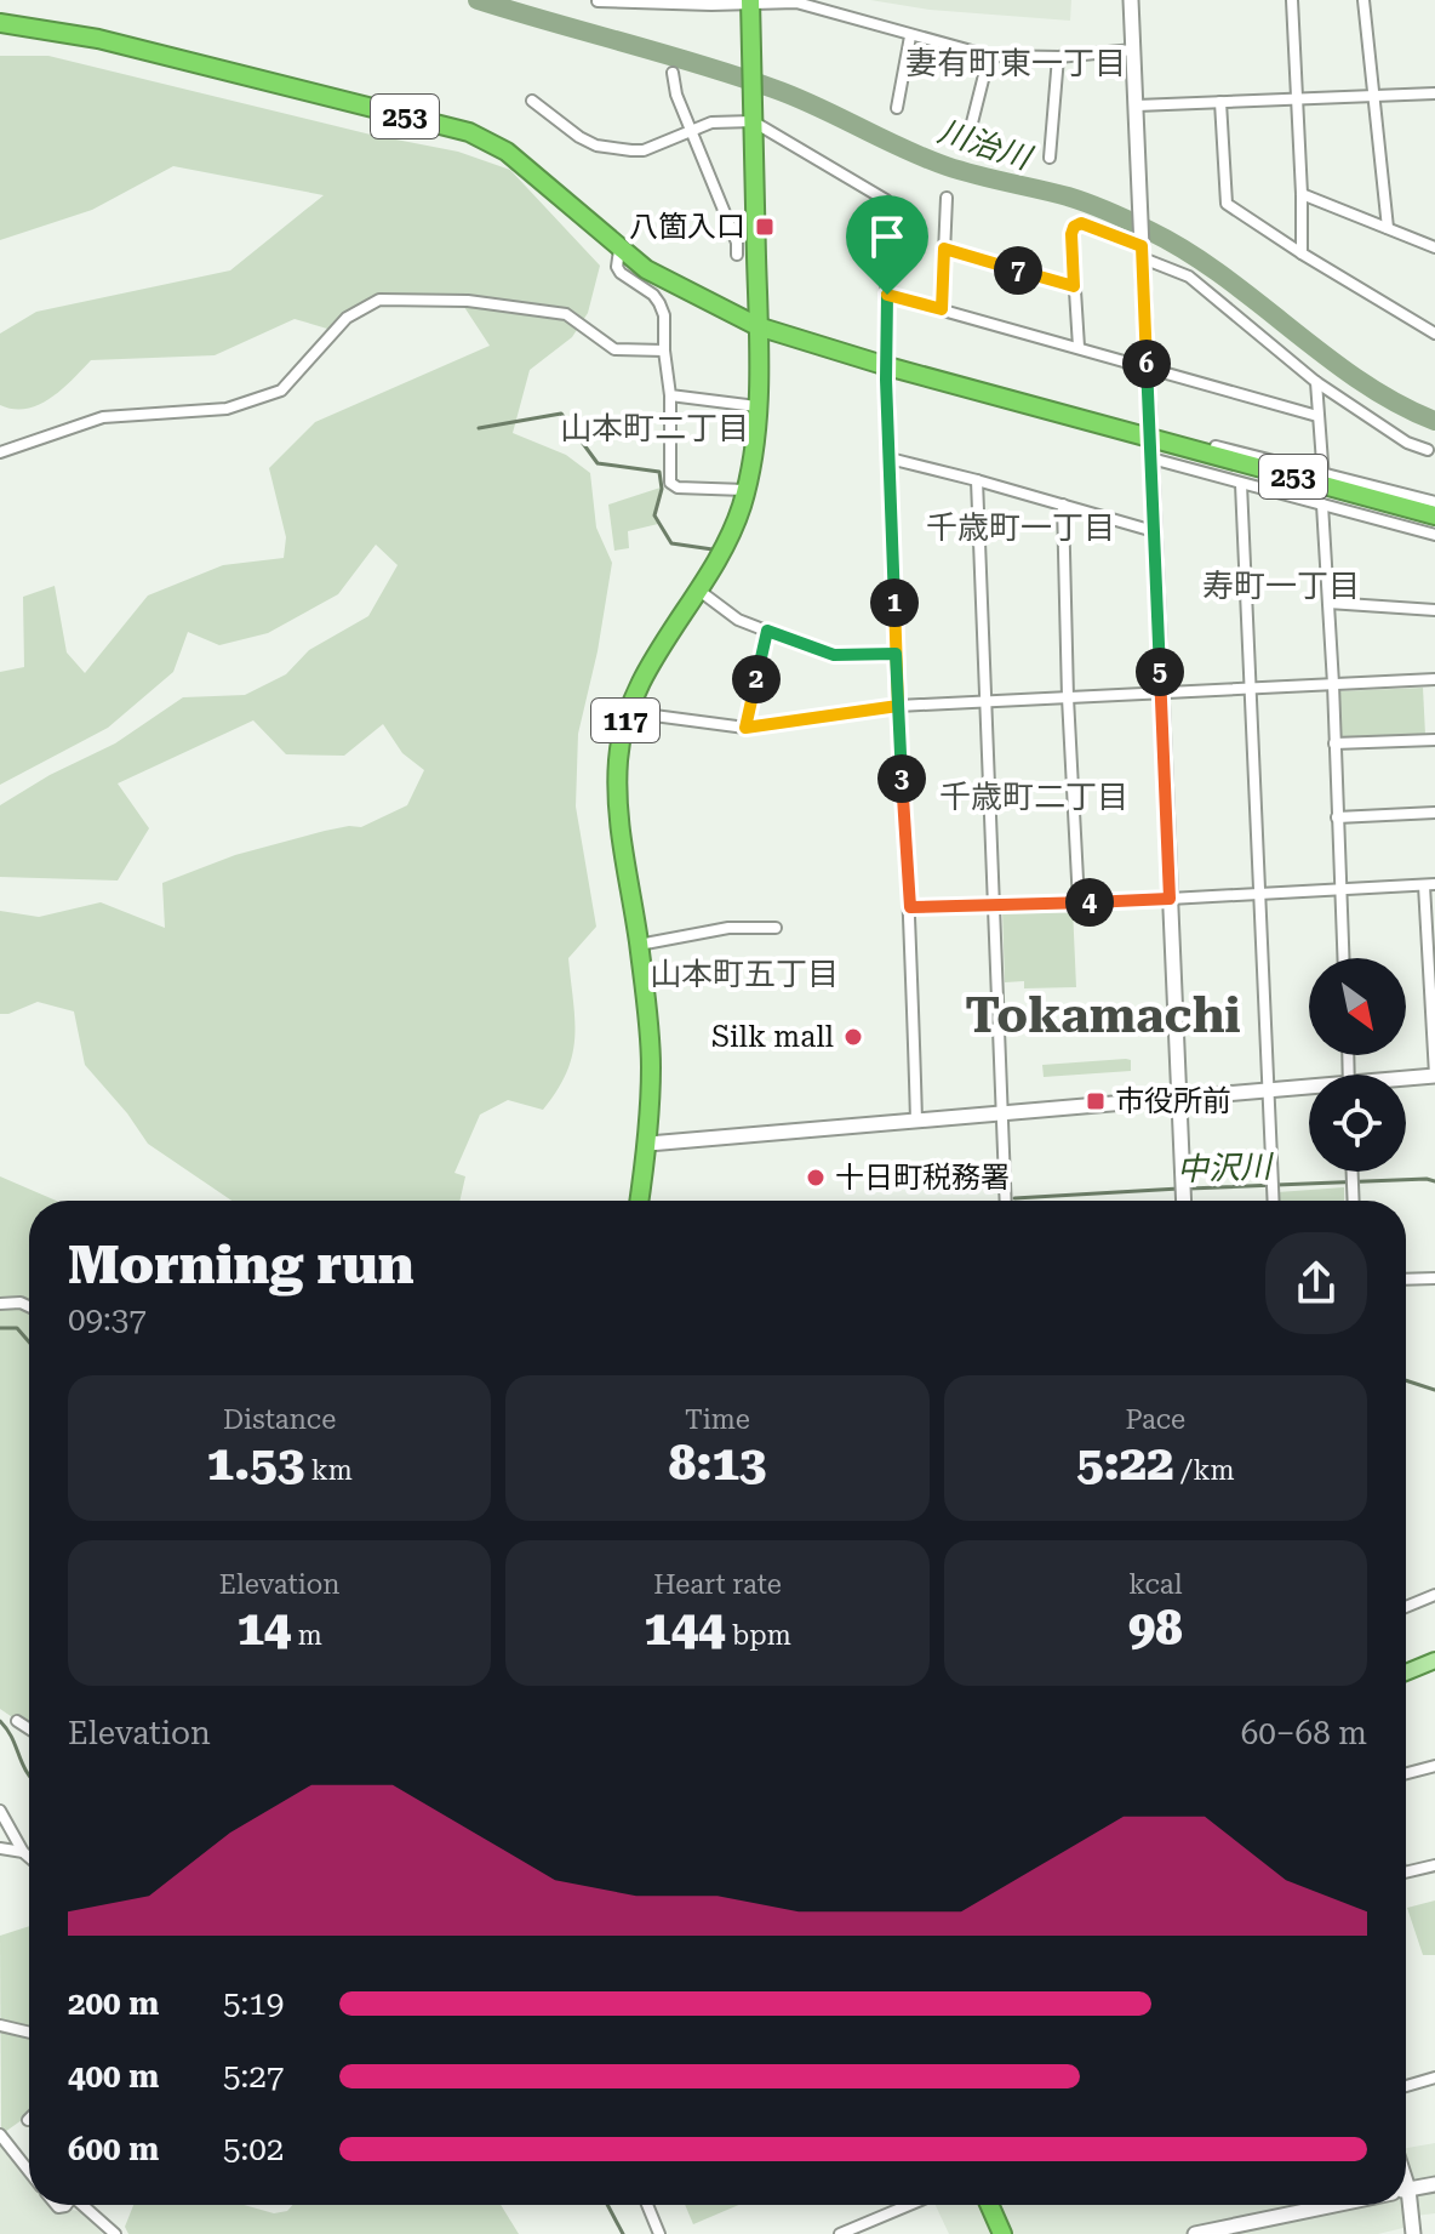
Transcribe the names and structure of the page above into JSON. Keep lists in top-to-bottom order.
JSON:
{
  "streets": {
    "highway": ["253", "117"]
  },
  "crossings": [
    ["253", "117"]
  ],
  "districts": [
    "妻有町東一丁目",
    "山本町二丁目",
    "千歳町一丁目",
    "寿町一丁目",
    "千歳町二丁目",
    "山本町五丁目",
    "Tokamachi"
  ],
  "water": ["川治川", "中沢川"],
  "places": {
    "transit": ["八箇入口", "市役所前"],
    "other": ["Silk mall", "十日町税務署"]
  },
  "north": "bottom right",
  "page": {
    "pins": [
      "7",
      "6",
      "1",
      "5",
      "2",
      "3",
      "4"
    ],
    "heading": ["Morning run", "09:37"],
    "stats": [
      ["Distance", "1.53 km"],
      ["Time", "8:13"],
      ["Pace", "5:22 /km"],
      ["Elevation", "14 m"],
      ["Heart rate", "144 bpm"],
      ["kcal", "98"]
    ],
    "chart": ["Elevation", "60–68 m"],
    "list": [
      {
        "name": "200 m",
        "note": "5:19"
      },
      {
        "name": "400 m",
        "note": "5:27"
      },
      {
        "name": "600 m",
        "note": "5:02"
      }
    ]
  }
}
